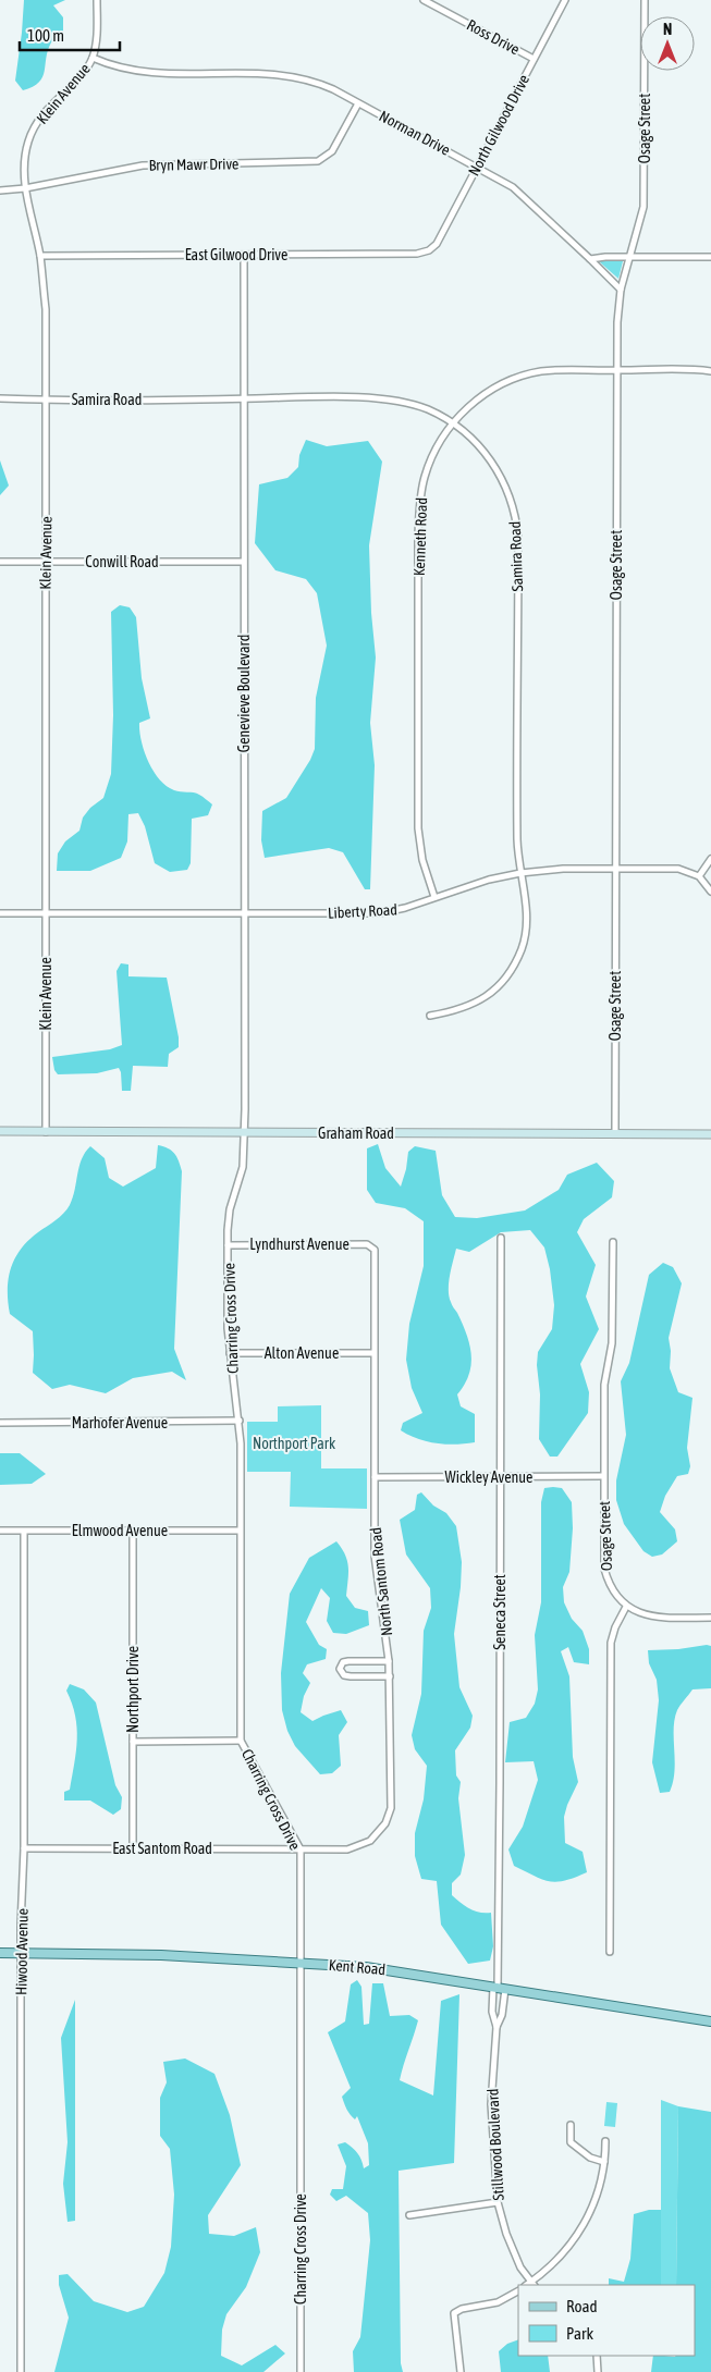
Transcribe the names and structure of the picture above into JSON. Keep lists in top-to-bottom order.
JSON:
{
  "streets": {
    "main road": ["Graham Road", "Kent Road"],
    "street": [
      "Ross Drive",
      "Klein Avenue",
      "North Gilwood Drive",
      "Osage Street",
      "Norman Drive",
      "Bryn Mawr Drive",
      "East Gilwood Drive",
      "Samira Road",
      "Kenneth Road",
      "Conwill Road",
      "Genevieve Boulevard",
      "Liberty Road",
      "Lyndhurst Avenue",
      "Charring Cross Drive",
      "Alton Avenue",
      "Marhofer Avenue",
      "Wickley Avenue",
      "Elmwood Avenue",
      "North Santom Road",
      "Seneca Street",
      "Northport Drive",
      "East Santom Road",
      "Hiwood Avenue",
      "Stillwood Boulevard"
    ]
  },
  "crossings": [
    ["Ross Drive", "North Gilwood Drive"],
    ["Klein Avenue", "Norman Drive"],
    ["Klein Avenue", "Bryn Mawr Drive"],
    ["Klein Avenue", "East Gilwood Drive"],
    ["Klein Avenue", "Samira Road"],
    ["Klein Avenue", "Conwill Road"],
    ["Klein Avenue", "Liberty Road"],
    ["Klein Avenue", "Graham Road"],
    ["North Gilwood Drive", "Norman Drive"],
    ["North Gilwood Drive", "East Gilwood Drive"],
    ["Osage Street", "Norman Drive"],
    ["Osage Street", "Kenneth Road"],
    ["Osage Street", "Liberty Road"],
    ["Osage Street", "Graham Road"],
    ["Osage Street", "Wickley Avenue"],
    ["Norman Drive", "Bryn Mawr Drive"],
    ["East Gilwood Drive", "Genevieve Boulevard"],
    ["Samira Road", "Kenneth Road"],
    ["Samira Road", "Genevieve Boulevard"],
    ["Samira Road", "Liberty Road"],
    ["Kenneth Road", "Liberty Road"],
    ["Conwill Road", "Genevieve Boulevard"],
    ["Genevieve Boulevard", "Liberty Road"],
    ["Genevieve Boulevard", "Graham Road"],
    ["Genevieve Boulevard", "Charring Cross Drive"],
    ["Graham Road", "Charring Cross Drive"],
    ["Lyndhurst Avenue", "Charring Cross Drive"],
    ["Lyndhurst Avenue", "North Santom Road"],
    ["Charring Cross Drive", "Alton Avenue"],
    ["Charring Cross Drive", "Marhofer Avenue"],
    ["Charring Cross Drive", "Elmwood Avenue"],
    ["Charring Cross Drive", "North Santom Road"],
    ["Charring Cross Drive", "East Santom Road"],
    ["Charring Cross Drive", "Kent Road"],
    ["Alton Avenue", "North Santom Road"],
    ["Wickley Avenue", "North Santom Road"],
    ["Wickley Avenue", "Seneca Street"],
    ["Elmwood Avenue", "Northport Drive"],
    ["Elmwood Avenue", "Hiwood Avenue"],
    ["North Santom Road", "East Santom Road"],
    ["Seneca Street", "Kent Road"],
    ["Seneca Street", "Stillwood Boulevard"],
    ["Northport Drive", "East Santom Road"],
    ["East Santom Road", "Hiwood Avenue"],
    ["Hiwood Avenue", "Kent Road"],
    ["Kent Road", "Stillwood Boulevard"]
  ],
  "parks": ["Northport Park"],
  "legend": ["Road", "Park"],
  "scale_bar": "100 m",
  "north": "top"
}
